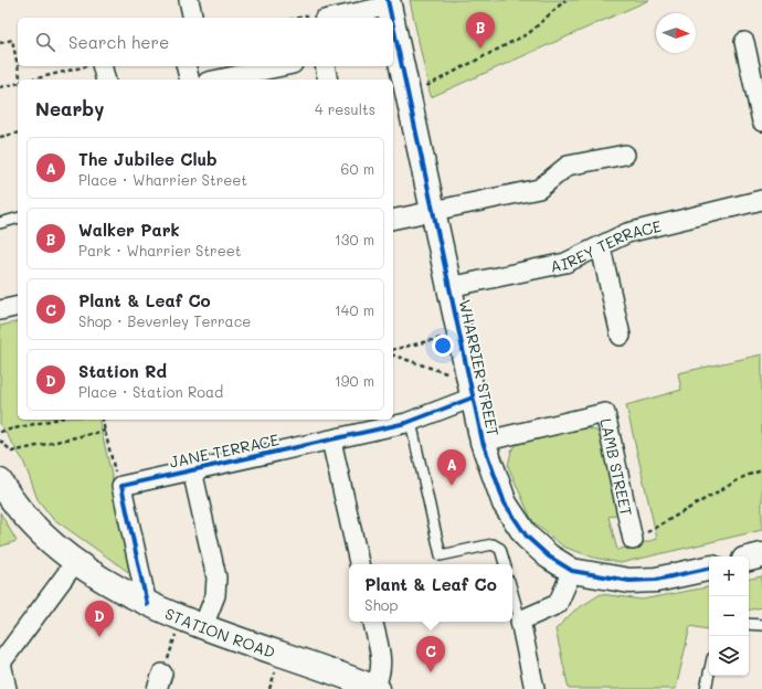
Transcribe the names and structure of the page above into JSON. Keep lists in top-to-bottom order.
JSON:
{
  "streets": {
    "street": [
      "AIREY TERRACE",
      "WHARRIER STREET",
      "JANE TERRACE",
      "LAMB STREET",
      "STATION ROAD"
    ]
  },
  "crossings": [
    ["AIREY TERRACE", "WHARRIER STREET"],
    ["WHARRIER STREET", "JANE TERRACE"],
    ["WHARRIER STREET", "LAMB STREET"]
  ],
  "north": "right",
  "page": {
    "pins": [
      "B",
      "A",
      "D",
      "C"
    ],
    "search": "Search here",
    "heading": ["Nearby", "4 results"],
    "list": [
      {
        "mark": "A",
        "name": "The Jubilee Club",
        "note": "Place · Wharrier Street",
        "value": "60 m"
      },
      {
        "mark": "B",
        "name": "Walker Park",
        "note": "Park · Wharrier Street",
        "value": "130 m"
      },
      {
        "mark": "C",
        "name": "Plant & Leaf Co",
        "note": "Shop · Beverley Terrace",
        "value": "140 m"
      },
      {
        "mark": "D",
        "name": "Station Rd",
        "note": "Place · Station Road",
        "value": "190 m"
      }
    ],
    "map_buttons": ["+", "−"],
    "popup": ["Plant & Leaf Co", "Shop"]
  }
}
